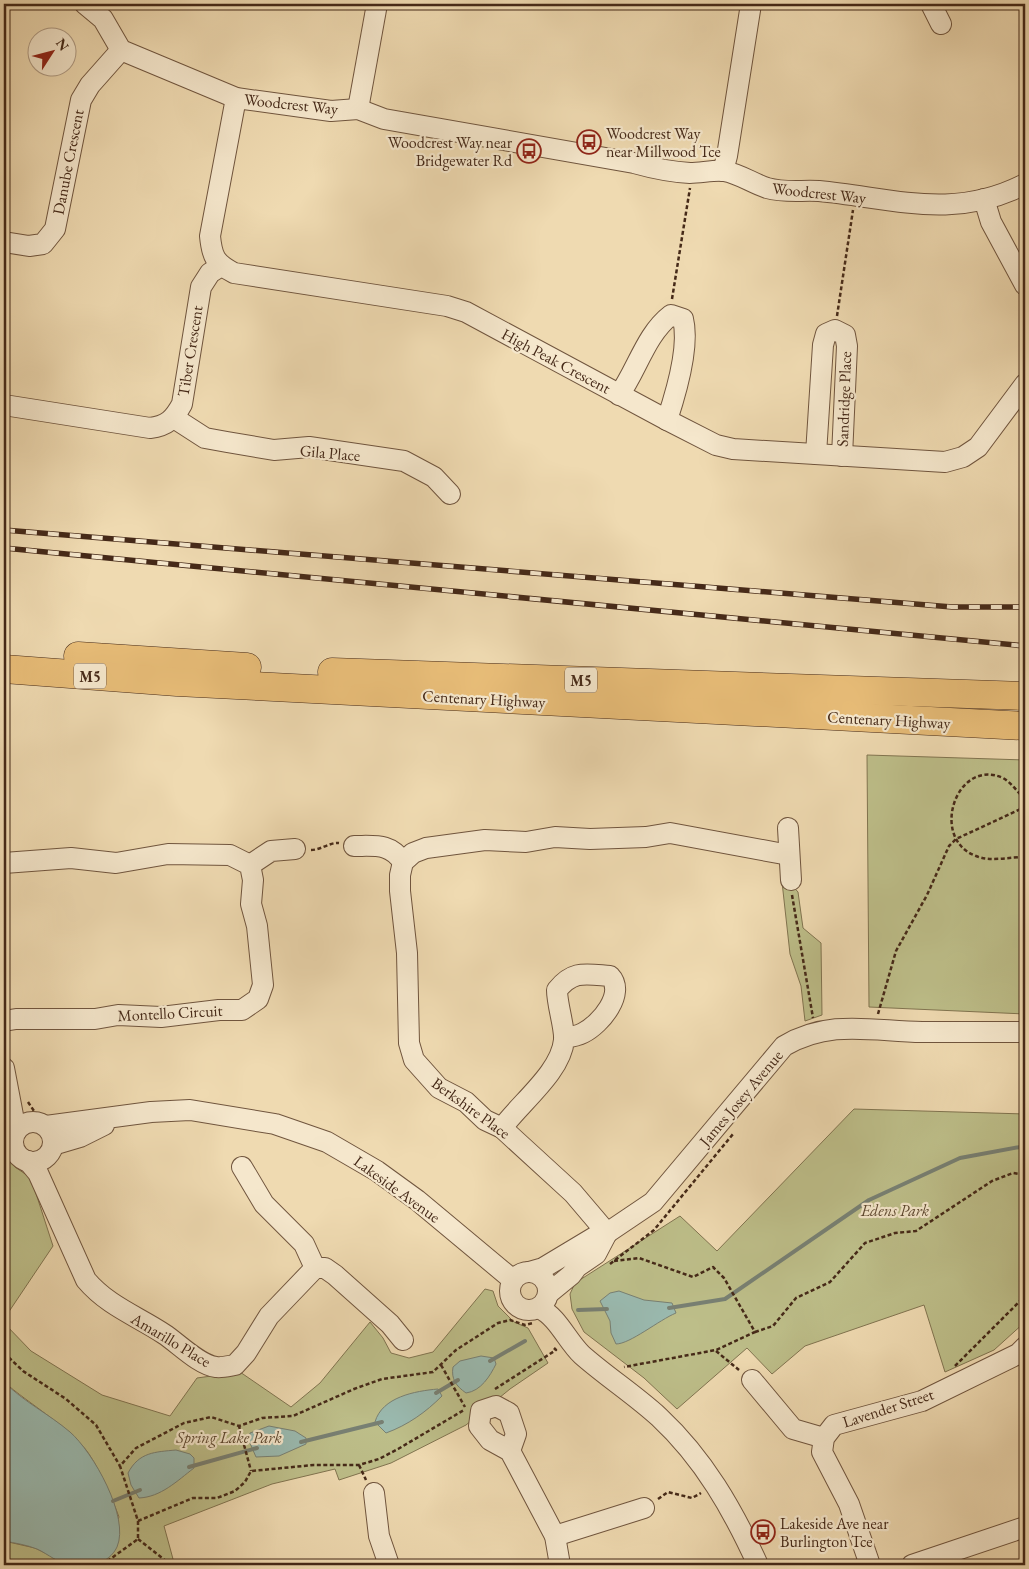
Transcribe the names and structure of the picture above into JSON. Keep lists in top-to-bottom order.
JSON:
{
  "streets": {
    "highway": ["M5", "Centenary Highway"],
    "street": [
      "Woodcrest Way",
      "Danube Crescent",
      "Tiber Crescent",
      "High Peak Crescent",
      "Sandridge Place",
      "Gila Place",
      "Montello Circuit",
      "James Josey Avenue",
      "Berkshire Place",
      "Lakeside Avenue",
      "Amarillo Place",
      "Lavender Street"
    ]
  },
  "crossings": [
    ["Woodcrest Way", "Danube Crescent"],
    ["Tiber Crescent", "High Peak Crescent"],
    ["Tiber Crescent", "Gila Place"],
    ["High Peak Crescent", "Sandridge Place"],
    ["James Josey Avenue", "Berkshire Place"],
    ["James Josey Avenue", "Lakeside Avenue"],
    ["Lakeside Avenue", "Amarillo Place"]
  ],
  "parks": ["Edens Park", "Spring Lake Park"],
  "places": {
    "bus stop": ["Woodcrest Way near Millwood Tce", "Woodcrest Way near Bridgewater Rd", "Lakeside Ave near Burlington Tce"]
  },
  "north": "top right"
}
